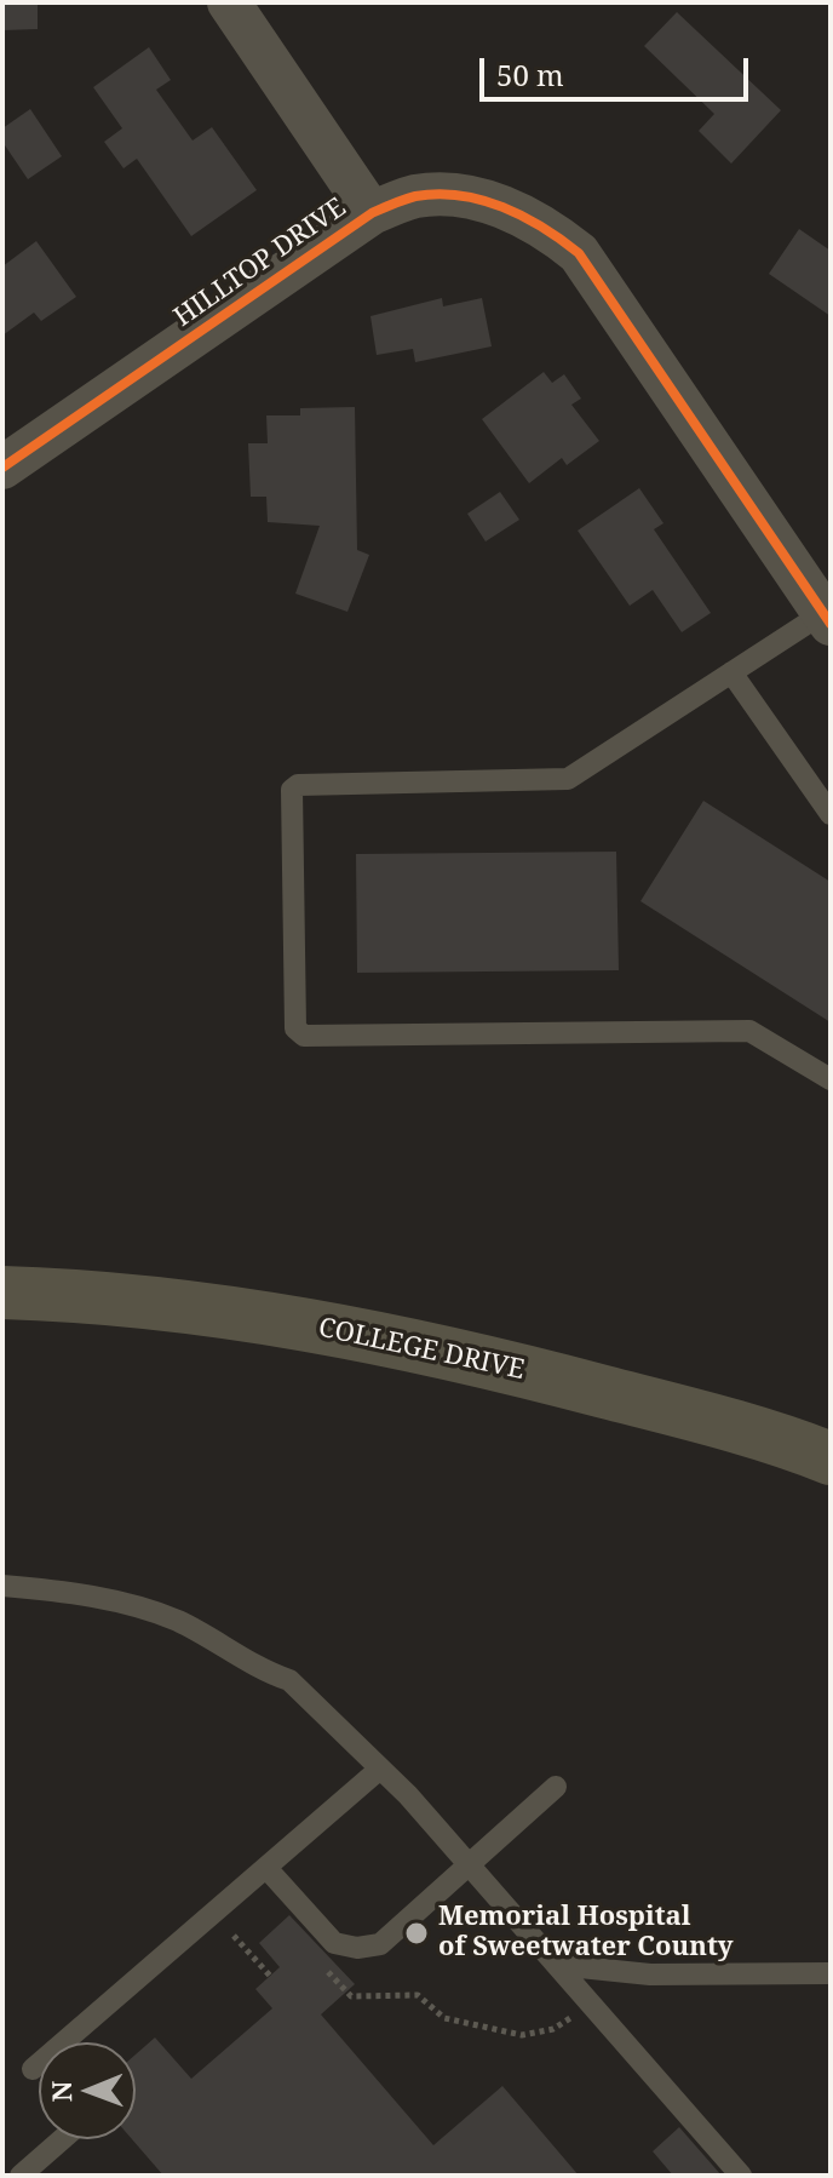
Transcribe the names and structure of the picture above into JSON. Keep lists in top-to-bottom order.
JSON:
{
  "streets": {
    "main road": ["COLLEGE DRIVE"],
    "street": ["HILLTOP DRIVE"]
  },
  "places": ["Memorial Hospital of Sweetwater County"],
  "scale_bar": "50 m",
  "north": "left"
}
